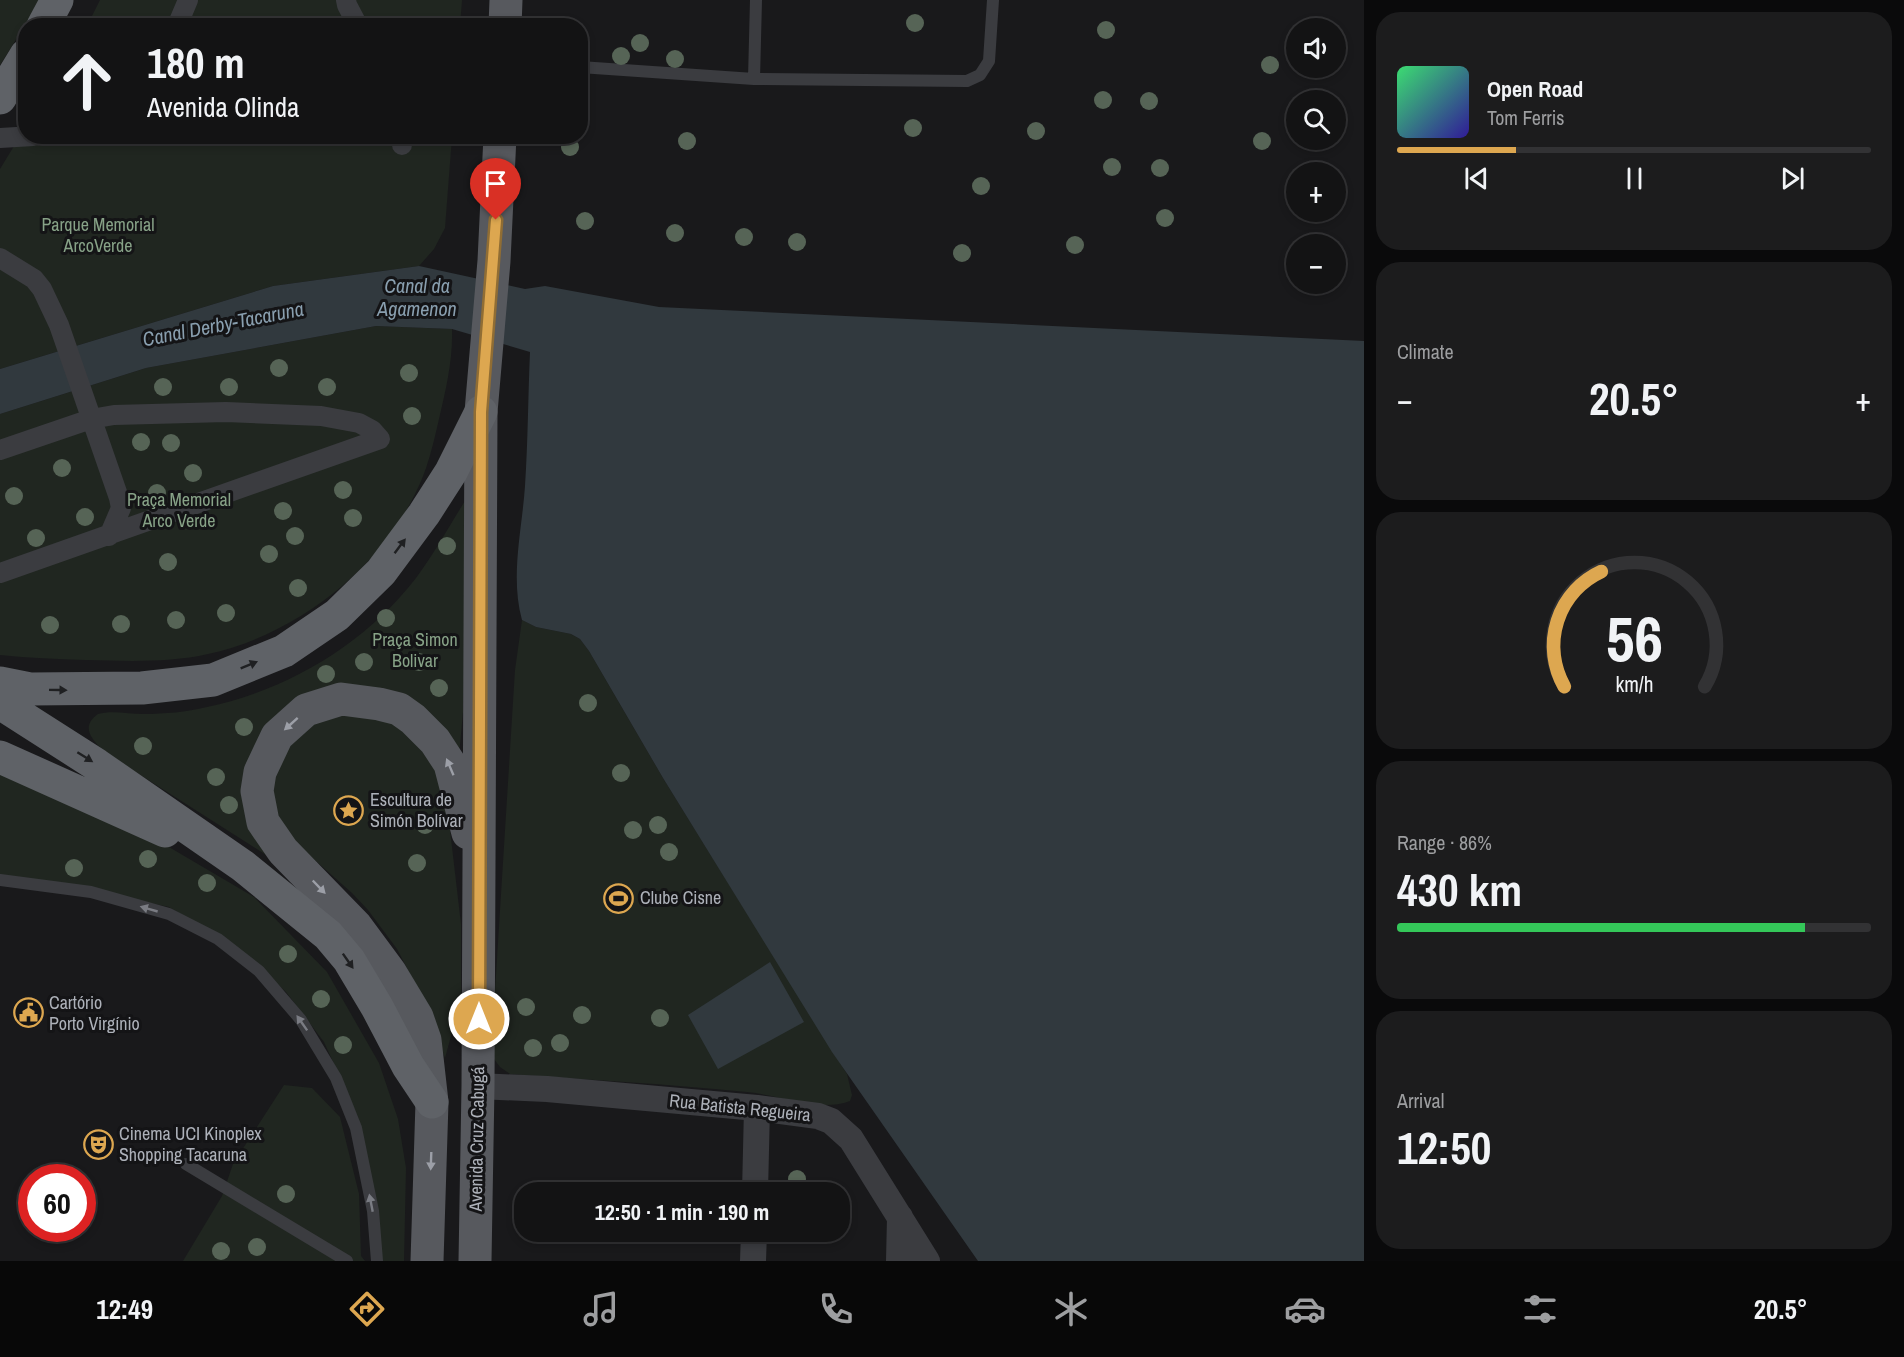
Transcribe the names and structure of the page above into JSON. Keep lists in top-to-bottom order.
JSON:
{
  "streets": {
    "main road": ["Avenida Cruz Cabugá"],
    "street": ["Rua Batista Regueira"]
  },
  "crossings": [
    ["Rua Batista Regueira", "Avenida Cruz Cabugá"]
  ],
  "water": ["Canal da Agamenon", "Canal Derby-Tacaruna"],
  "parks": ["Parque Memorial ArcoVerde", "Praça Memorial Arco Verde", "Praça Simon Bolivar"],
  "places": {
    "place": ["Escultura de Simón Bolívar"],
    "sports": ["Clube Cisne"],
    "public building": ["Cartório Porto Virgínio"],
    "theatre": ["Cinema UCI Kinoplex Shopping Tacaruna"]
  },
  "page": {
    "map_buttons": ["+", "−"],
    "turn": ["180 m", "Avenida Olinda"],
    "song": ["Open Road", "Tom Ferris"],
    "tile": [
      "Climate",
      ["Range · 86%", "430 km"],
      ["Arrival", "12:50"]
    ],
    "heat": ["−", "20.5°", "+"],
    "limit": "60",
    "trip": "12:50 · 1 min · 190 m",
    "tabs": ["12:49", "20.5°"],
    "gauge": ["56", "km/h"]
  }
}
